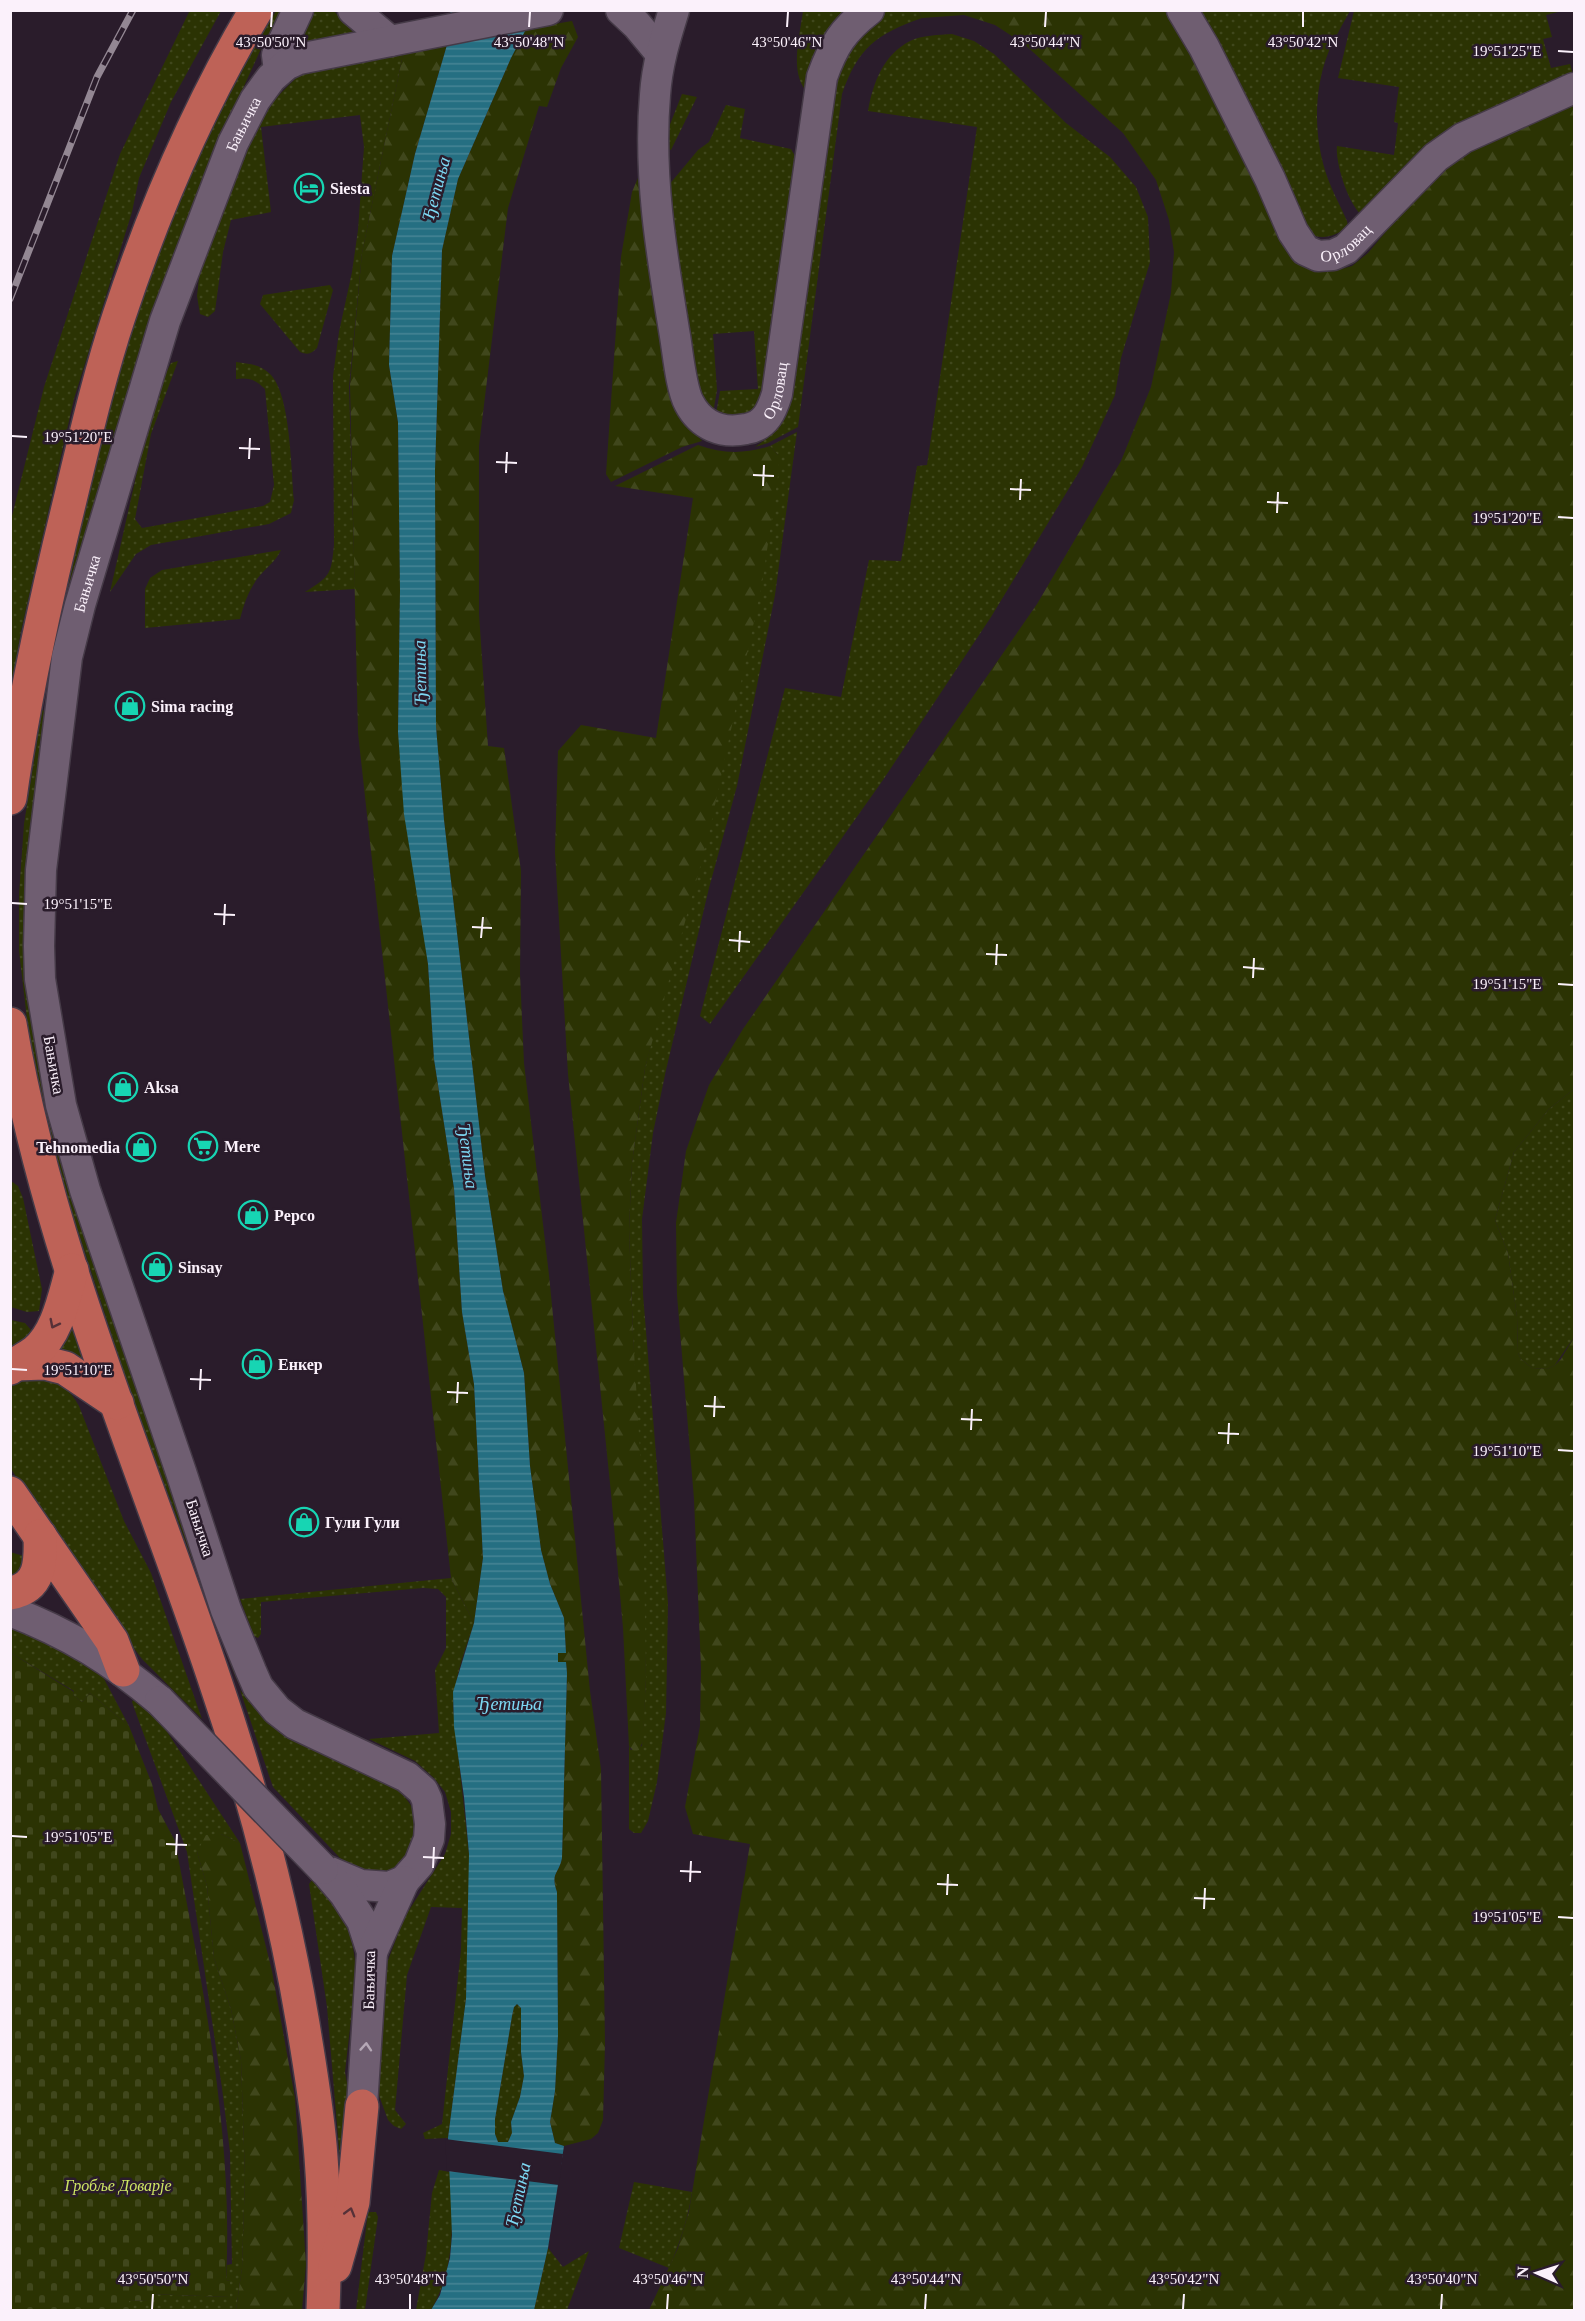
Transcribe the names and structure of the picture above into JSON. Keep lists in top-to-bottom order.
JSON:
{
  "streets": {
    "street": ["Бањичка", "Орловац"]
  },
  "water": ["Ђетиња"],
  "parks": ["Гробље Доварје"],
  "places": {
    "hotel": ["Siesta"],
    "shop": [
      "Sima racing",
      "Aksa",
      "Tehnomedia",
      "Pepco",
      "Sinsay",
      "Енкер",
      "Гули Гули"
    ],
    "supermarket": ["Mere"]
  },
  "north": "left",
  "coordinates": [
    "43°50'50\"N",
    "43°50'48\"N",
    "43°50'46\"N",
    "43°50'44\"N",
    "43°50'42\"N",
    "19°51'25\"E",
    "19°51'20\"E",
    "19°51'15\"E",
    "19°51'10\"E",
    "19°51'05\"E",
    "43°50'40\"N"
  ]
}
